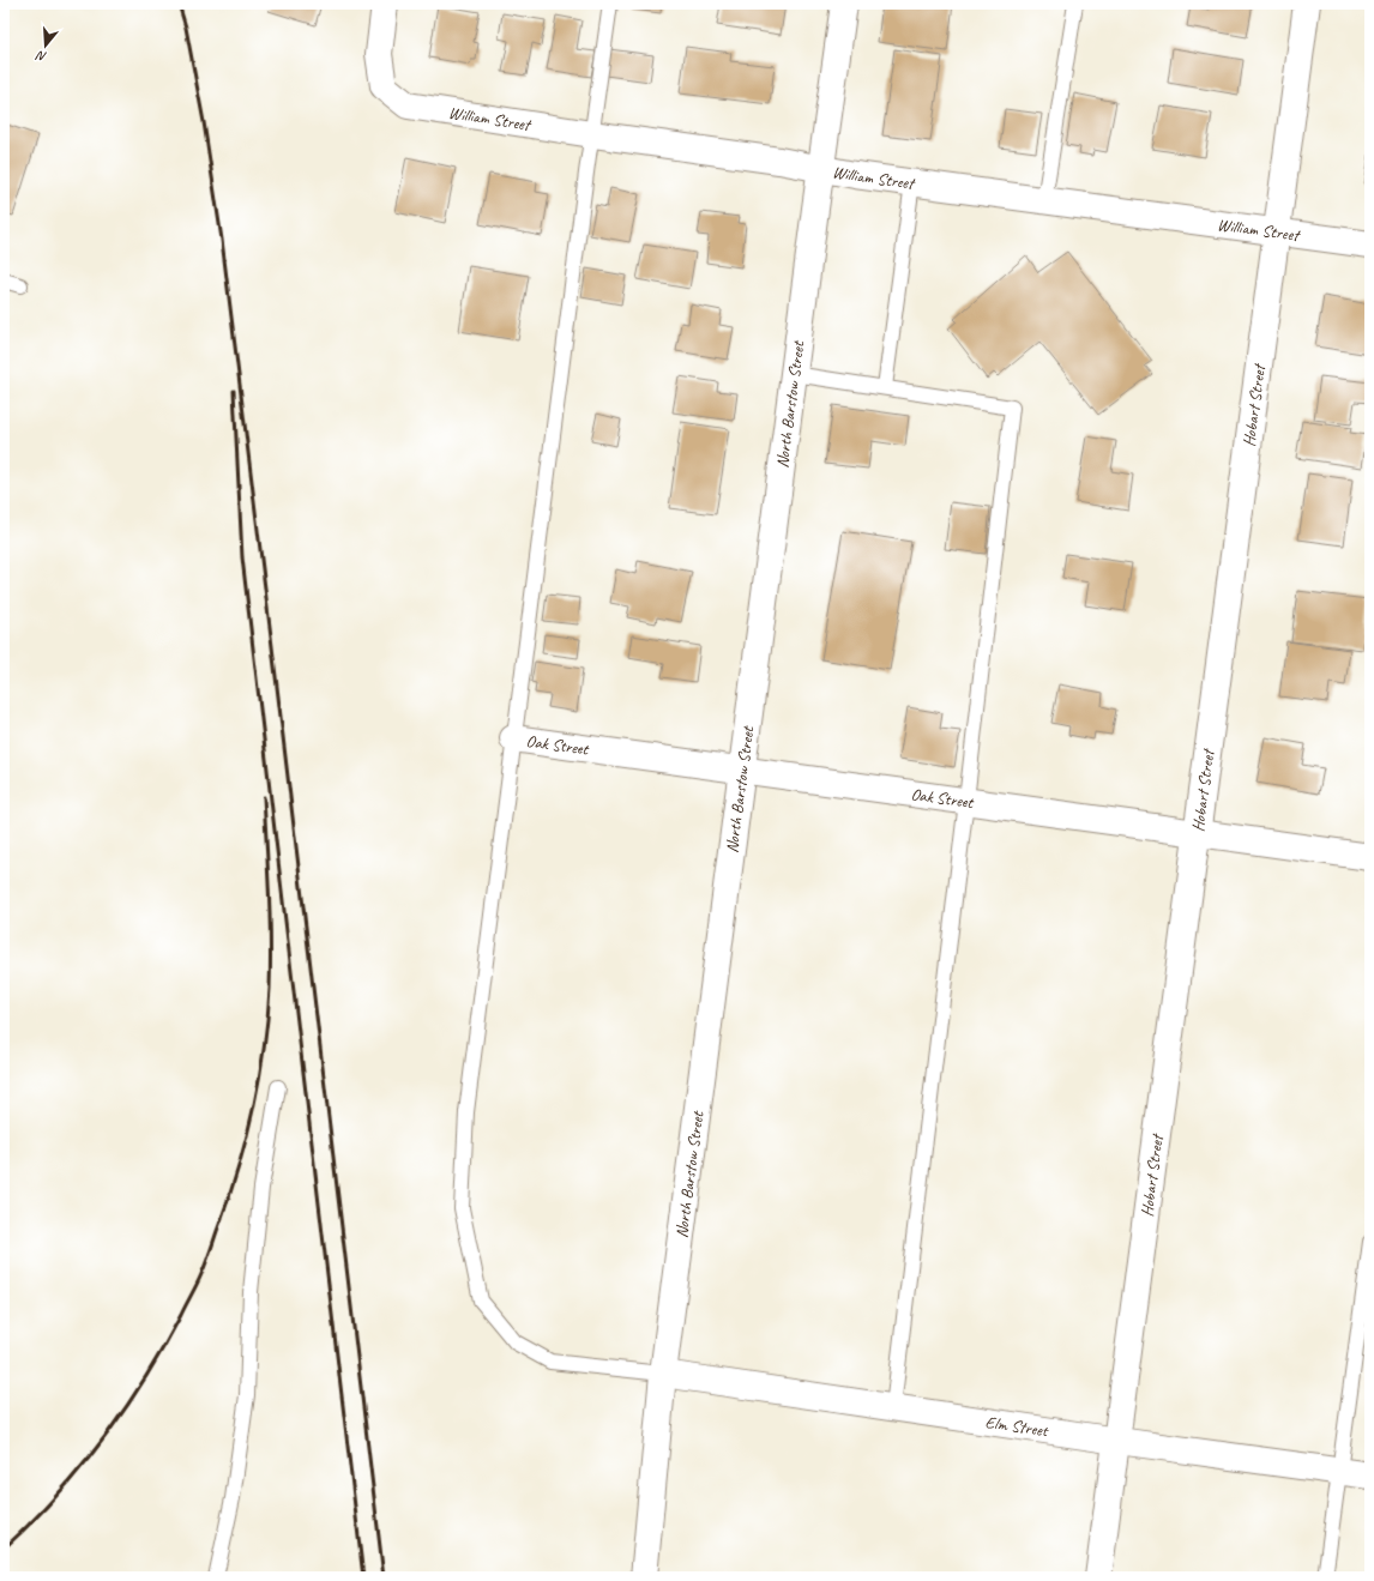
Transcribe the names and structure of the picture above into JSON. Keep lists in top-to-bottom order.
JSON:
{
  "streets": {
    "street": [
      "William Street",
      "North Barstow Street",
      "Hobart Street",
      "Oak Street",
      "Elm Street"
    ]
  },
  "crossings": [
    ["William Street", "North Barstow Street"],
    ["William Street", "Hobart Street"],
    ["North Barstow Street", "Oak Street"],
    ["North Barstow Street", "Elm Street"],
    ["Hobart Street", "Oak Street"],
    ["Hobart Street", "Elm Street"]
  ],
  "north": "bottom"
}
